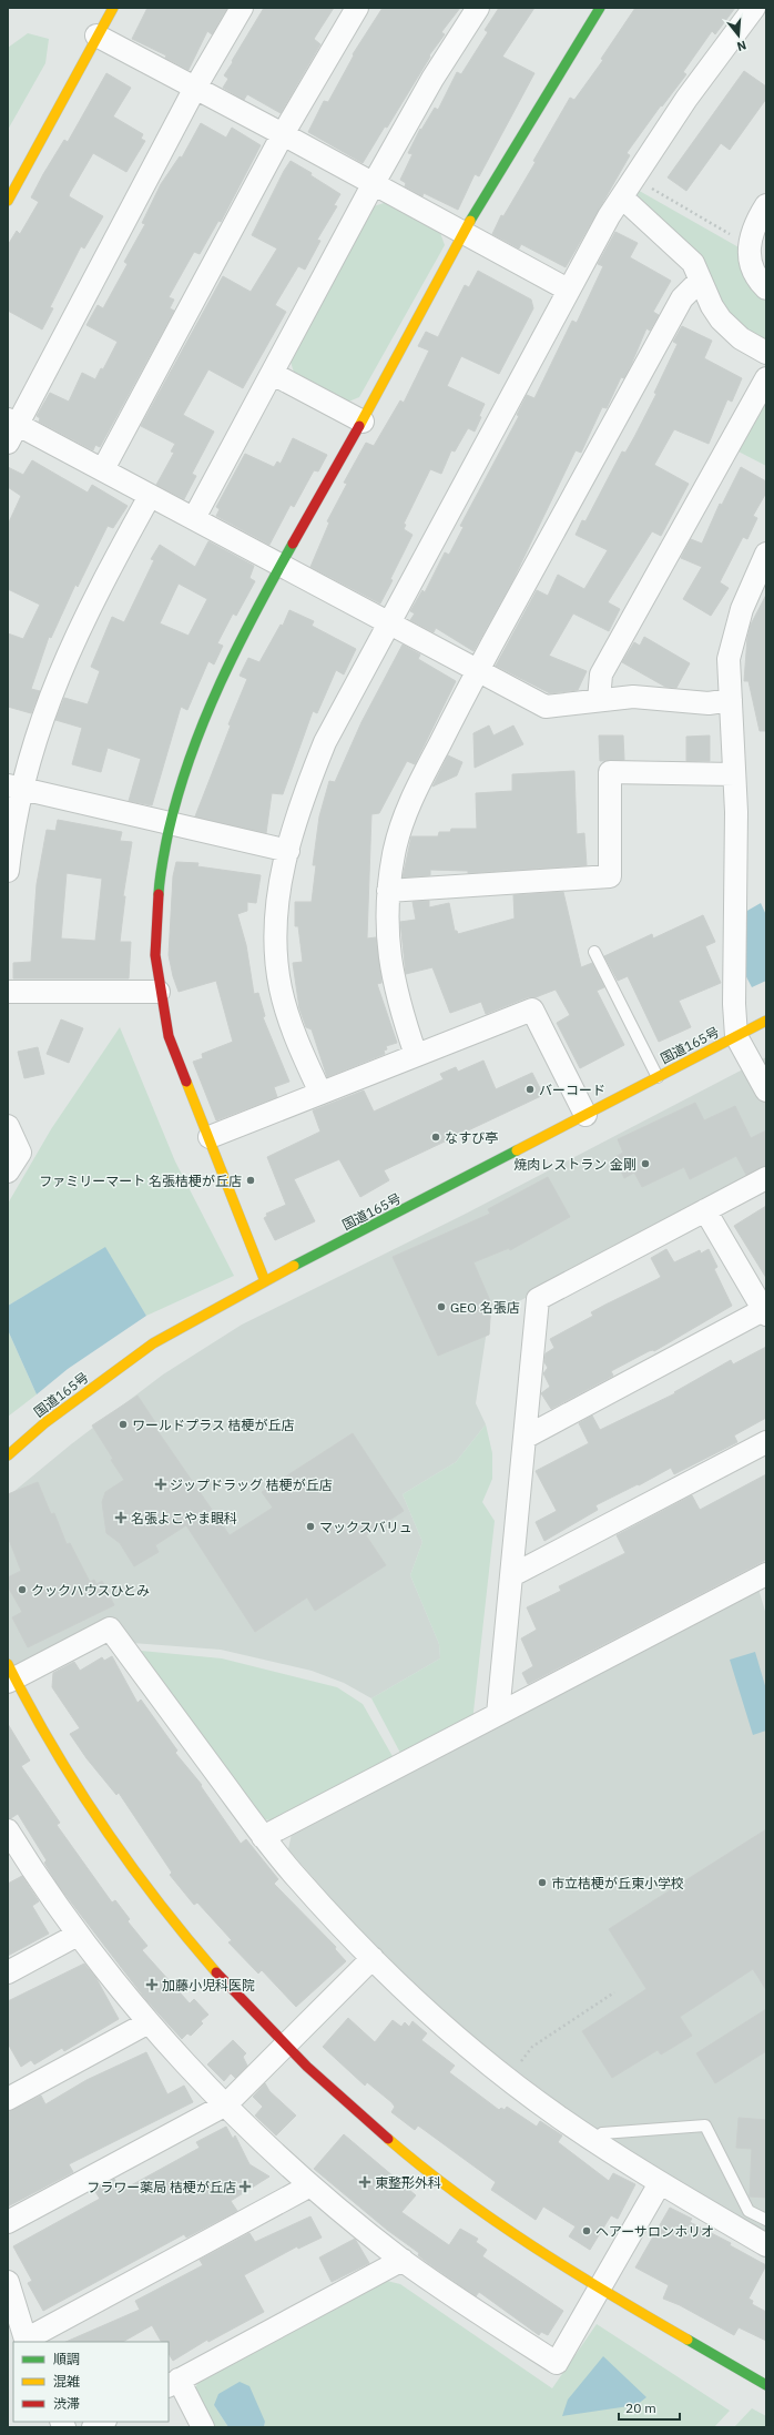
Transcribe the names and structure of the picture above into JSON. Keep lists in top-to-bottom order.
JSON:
{
  "streets": {
    "main road": ["国道165号"]
  },
  "places": {
    "other": [
      "バーコード",
      "なすび亭",
      "焼肉レストラン 金剛",
      "ファミリーマート 名張桔梗が丘店",
      "GEO 名張店",
      "ワールドプラス 桔梗が丘店",
      "マックスバリュ",
      "クックハウスひとみ",
      "市立桔梗が丘東小学校",
      "ヘアーサロンホリオ"
    ],
    "health": [
      "ジップドラッグ 桔梗が丘店",
      "名張よこやま眼科",
      "加藤小児科医院",
      "東整形外科",
      "フラワー薬局 桔梗が丘店"
    ]
  },
  "legend": ["順調", "混雑", "渋滞"],
  "scale_bar": "20 m",
  "north": "bottom"
}
